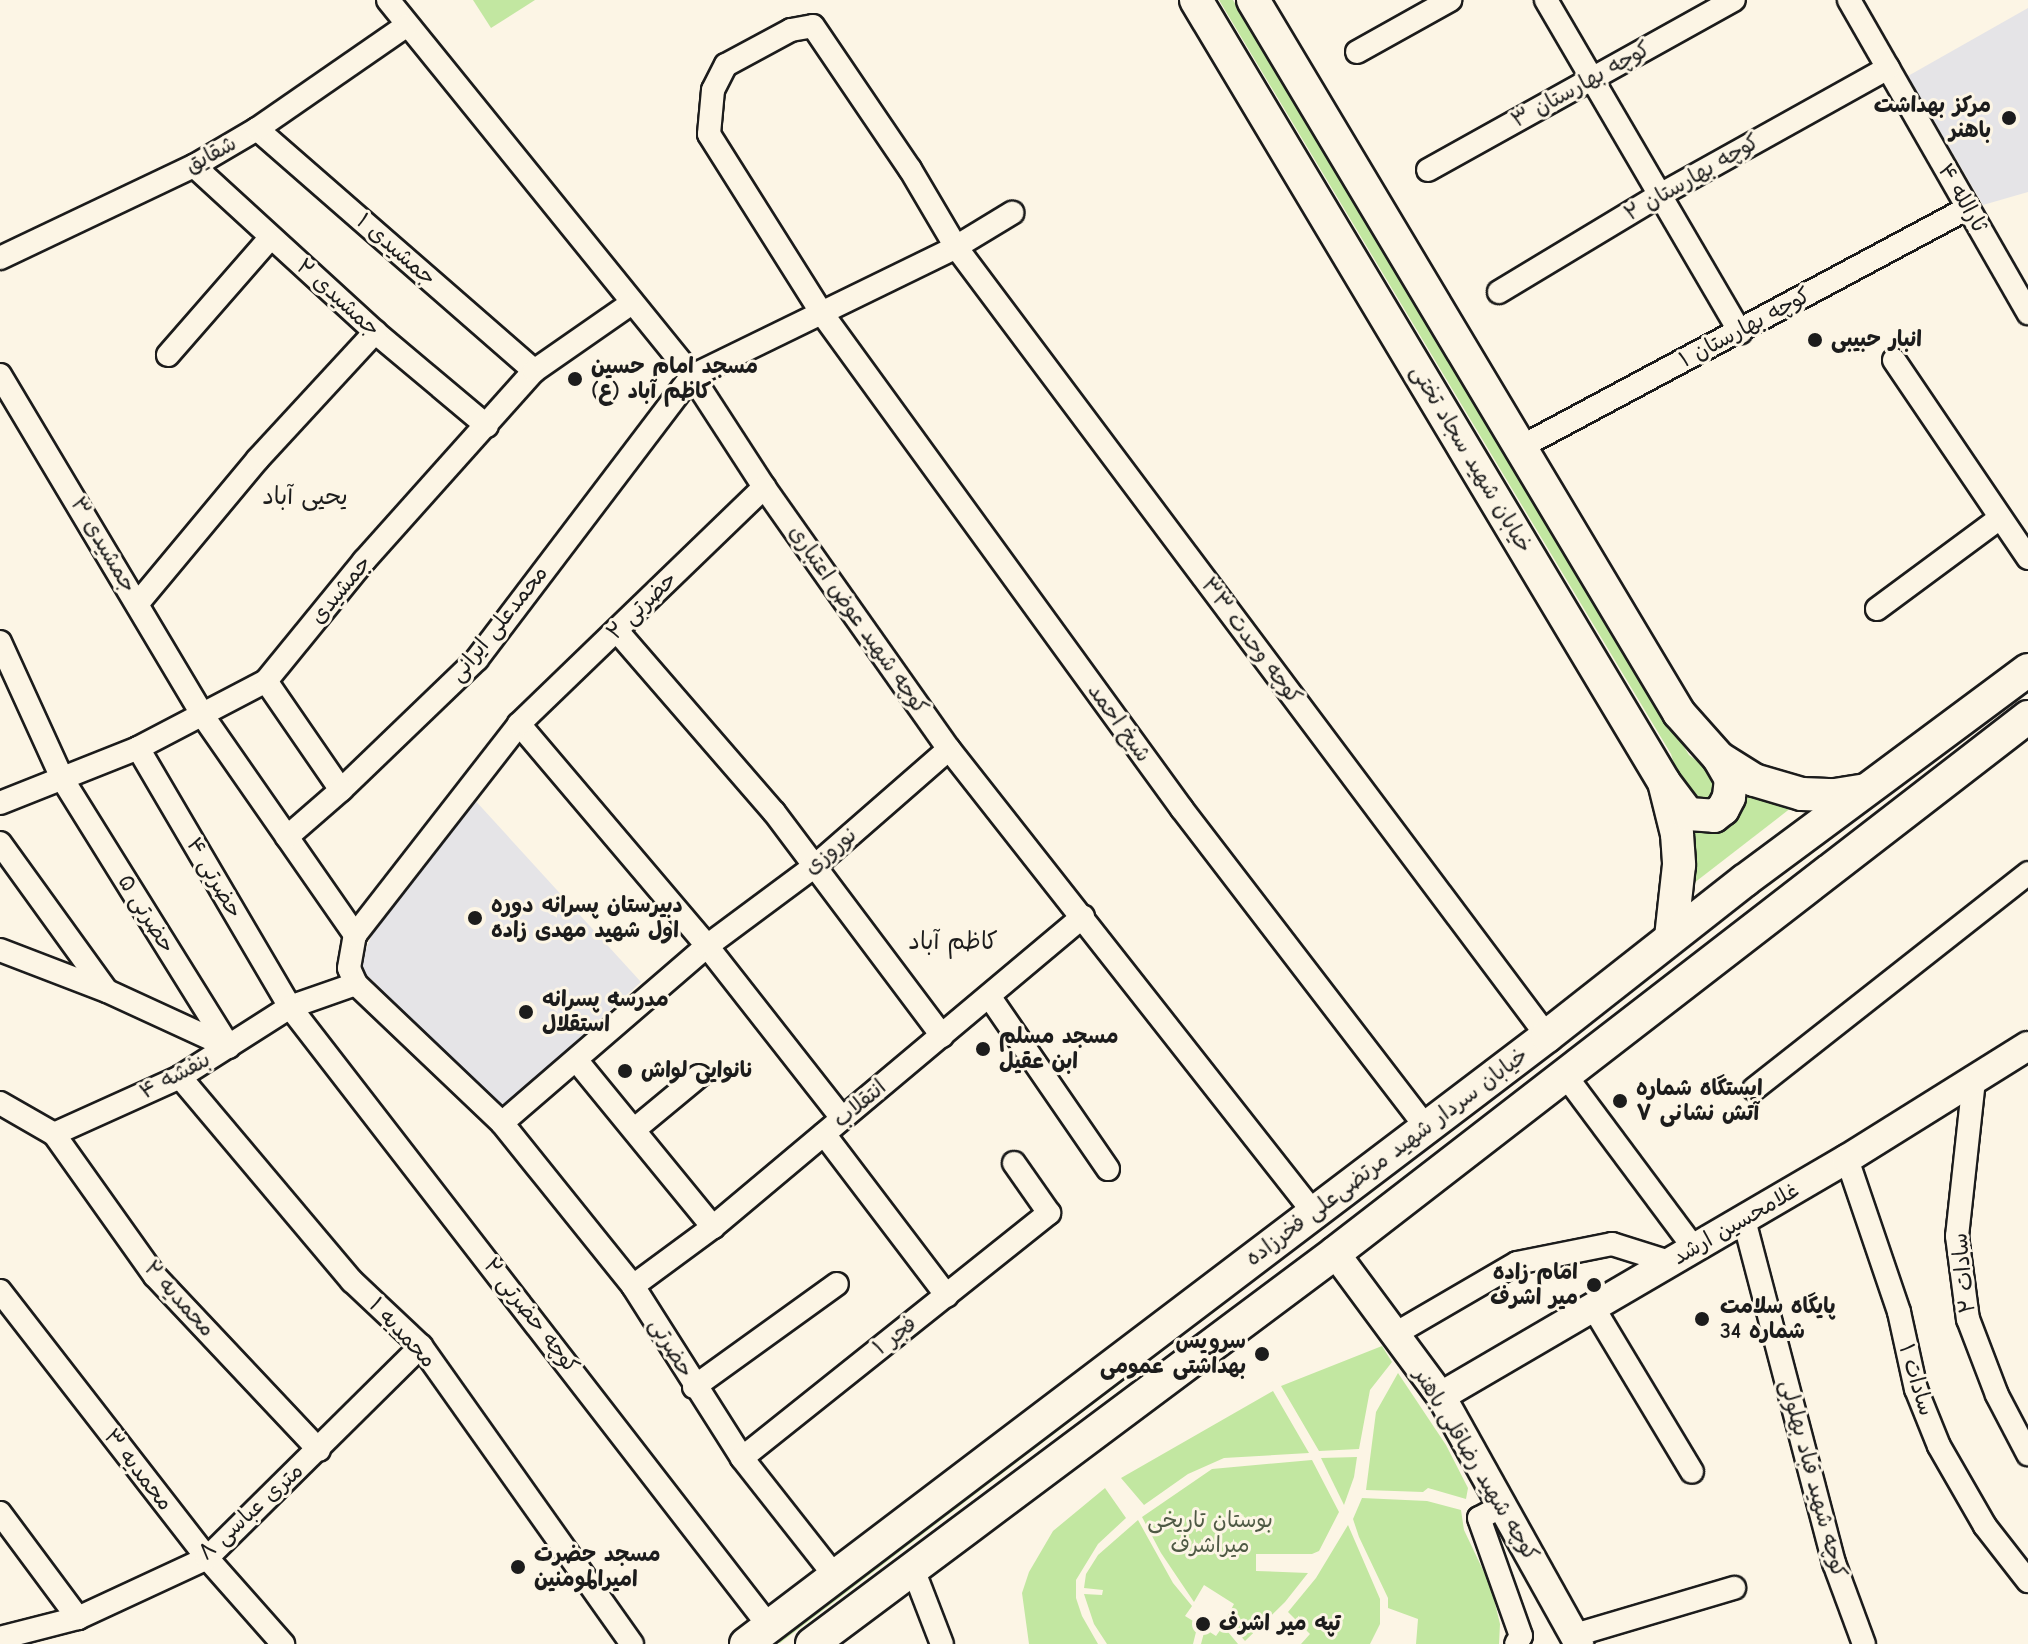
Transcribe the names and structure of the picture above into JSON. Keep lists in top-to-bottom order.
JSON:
{
  "streets": {
    "main road": ["خیابان شهید سجاد تختی", "خیابان سردار شهید مرتضی‌علی فخرزاده"],
    "street": [
      "کوچه بهارستان ۳",
      "شقایق",
      "کوچه بهارستان ۲",
      "ثارالله ۴",
      "جمشیدی ۱",
      "جمشیدی ۲",
      "کوچه بهارستان ۱",
      "جمشیدی ۳",
      "جمشیدی",
      "حضرتی ۲",
      "کوچه شهید عوض اعتباری",
      "محمدعلی ایرانی",
      "کوچه وحدت ۳۳",
      "شیخ احمد",
      "نوروزی",
      "حضرتی ۴",
      "حضرتی ۵",
      "بنفشه ۴",
      "انتقلاب",
      "غلامحسین ارشد",
      "سادات ۲",
      "محمدیه ۲",
      "کوچه حضرتی ۲",
      "محمدیه ۱",
      "فجر ۱",
      "حضرتی",
      "سادات ۱",
      "کوچه شهید رضاقلی باهنر",
      "محمدیه ۳",
      "کوچه شهید قباد بهلولی",
      "۸ متری عباسی"
    ]
  },
  "crossings": [
    ["شقایق", "جمشیدی ۱"],
    ["شقایق", "جمشیدی ۲"],
    ["شقایق", "کوچه شهید عوض اعتباری"],
    ["کوچه بهارستان ۲", "ثارالله ۴"],
    ["ثارالله ۴", "کوچه بهارستان ۱"],
    ["جمشیدی ۱", "جمشیدی"],
    ["جمشیدی ۲", "جمشیدی"],
    ["خیابان شهید سجاد تختی", "خیابان سردار شهید مرتضی‌علی فخرزاده"],
    ["جمشیدی ۳", "جمشیدی"],
    ["جمشیدی ۳", "حضرتی ۲"],
    ["جمشیدی ۳", "محمدعلی ایرانی"],
    ["جمشیدی", "کوچه شهید عوض اعتباری"],
    ["جمشیدی", "حضرتی ۴"],
    ["جمشیدی", "حضرتی ۵"],
    ["حضرتی ۲", "کوچه شهید عوض اعتباری"],
    ["کوچه شهید عوض اعتباری", "محمدعلی ایرانی"],
    ["کوچه شهید عوض اعتباری", "نوروزی"],
    ["کوچه شهید عوض اعتباری", "انتقلاب"],
    ["کوچه شهید عوض اعتباری", "خیابان سردار شهید مرتضی‌علی فخرزاده"],
    ["کوچه وحدت ۳۳", "شیخ احمد"],
    ["کوچه وحدت ۳۳", "خیابان سردار شهید مرتضی‌علی فخرزاده"],
    ["شیخ احمد", "خیابان سردار شهید مرتضی‌علی فخرزاده"],
    ["نوروزی", "حضرتی"],
    ["حضرتی ۴", "بنفشه ۴"],
    ["حضرتی ۴", "کوچه حضرتی ۲"],
    ["حضرتی ۵", "بنفشه ۴"],
    ["بنفشه ۴", "محمدیه ۲"],
    ["بنفشه ۴", "کوچه حضرتی ۲"],
    ["بنفشه ۴", "محمدیه ۱"],
    ["بنفشه ۴", "حضرتی"],
    ["انتقلاب", "حضرتی"],
    ["خیابان سردار شهید مرتضی‌علی فخرزاده", "کوچه حضرتی ۲"],
    ["خیابان سردار شهید مرتضی‌علی فخرزاده", "حضرتی"],
    ["خیابان سردار شهید مرتضی‌علی فخرزاده", "کوچه شهید رضاقلی باهنر"],
    ["غلامحسین ارشد", "سادات ۲"],
    ["غلامحسین ارشد", "سادات ۱"],
    ["غلامحسین ارشد", "کوچه شهید رضاقلی باهنر"],
    ["غلامحسین ارشد", "کوچه شهید قباد بهلولی"],
    ["محمدیه ۲", "۸ متری عباسی"],
    ["محمدیه ۱", "۸ متری عباسی"],
    ["فجر ۱", "حضرتی"],
    ["محمدیه ۳", "۸ متری عباسی"]
  ],
  "districts": ["یحیی آباد", "کاظم آباد"],
  "parks": ["بوستان تاریخی میراشرف"],
  "places": [
    "مرکز بهداشت باهنر",
    "انبار حبیبی",
    "مسجد امام حسین (ع) کاظم آباد",
    "دبیرستان پسرانه دوره اول شهید مهدی زاده",
    "مدرسه پسرانه استقلال",
    "مسجد مسلم ابن عقیل",
    "نانوایی لواش",
    "ایستگاه شماره ۷ آتش نشانی",
    "امام زاده میر اشرف",
    "پایگاه سلامت شماره 34",
    "سرویس بهداشتی عمومی",
    "مسجد حضرت امیرالمومنین",
    "تپه میر اشرف"
  ]
}
